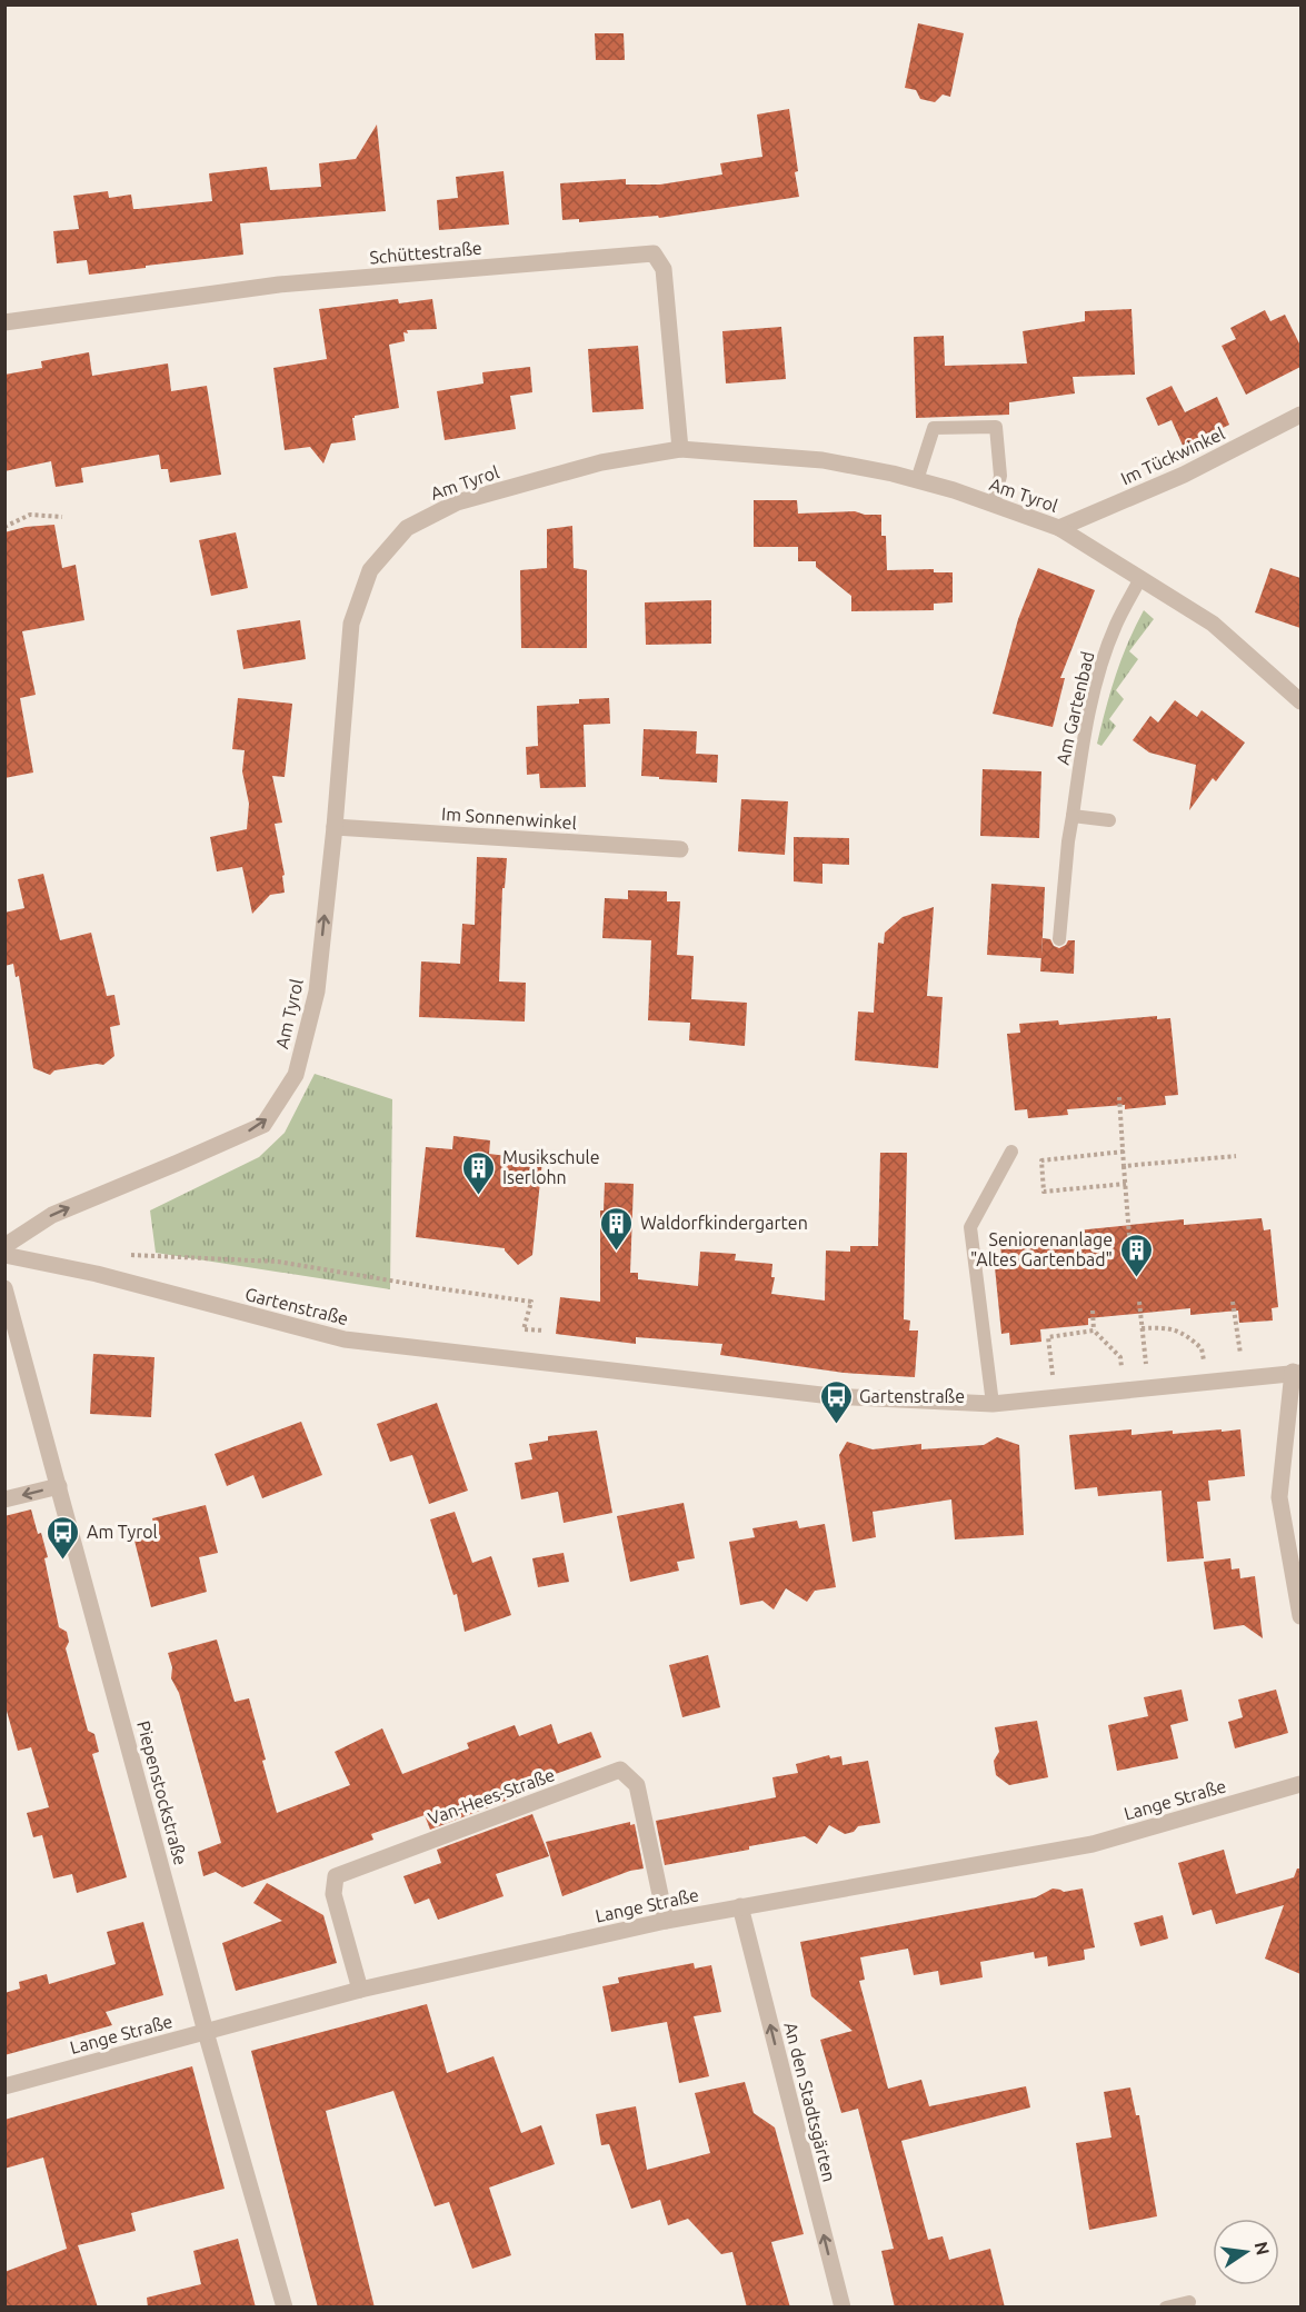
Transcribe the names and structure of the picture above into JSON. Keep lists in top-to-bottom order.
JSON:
{
  "streets": {
    "street": [
      "Schüttestraße",
      "Im Tückwinkel",
      "Am Tyrol",
      "Im Sonnenwinkel",
      "Gartenstraße",
      "Piepenstockstraße",
      "Van-Hees-Straße",
      "Lange Straße",
      "An den Stadtsgärten"
    ],
    "lane": ["Am Gartenbad"]
  },
  "crossings": [
    ["Schüttestraße", "Am Tyrol"],
    ["Im Tückwinkel", "Am Tyrol"],
    ["Am Tyrol", "Am Gartenbad"],
    ["Am Tyrol", "Im Sonnenwinkel"],
    ["Piepenstockstraße", "Lange Straße"],
    ["Van-Hees-Straße", "Lange Straße"],
    ["Lange Straße", "An den Stadtsgärten"]
  ],
  "one_way": ["An den Stadtsgärten"],
  "places": {
    "building": ["Musikschule Iserlohn", "Waldorfkindergarten", "Seniorenanlage \"Altes Gartenbad\""],
    "bus stop": ["Gartenstraße", "Am Tyrol"]
  },
  "north": "right"
}
